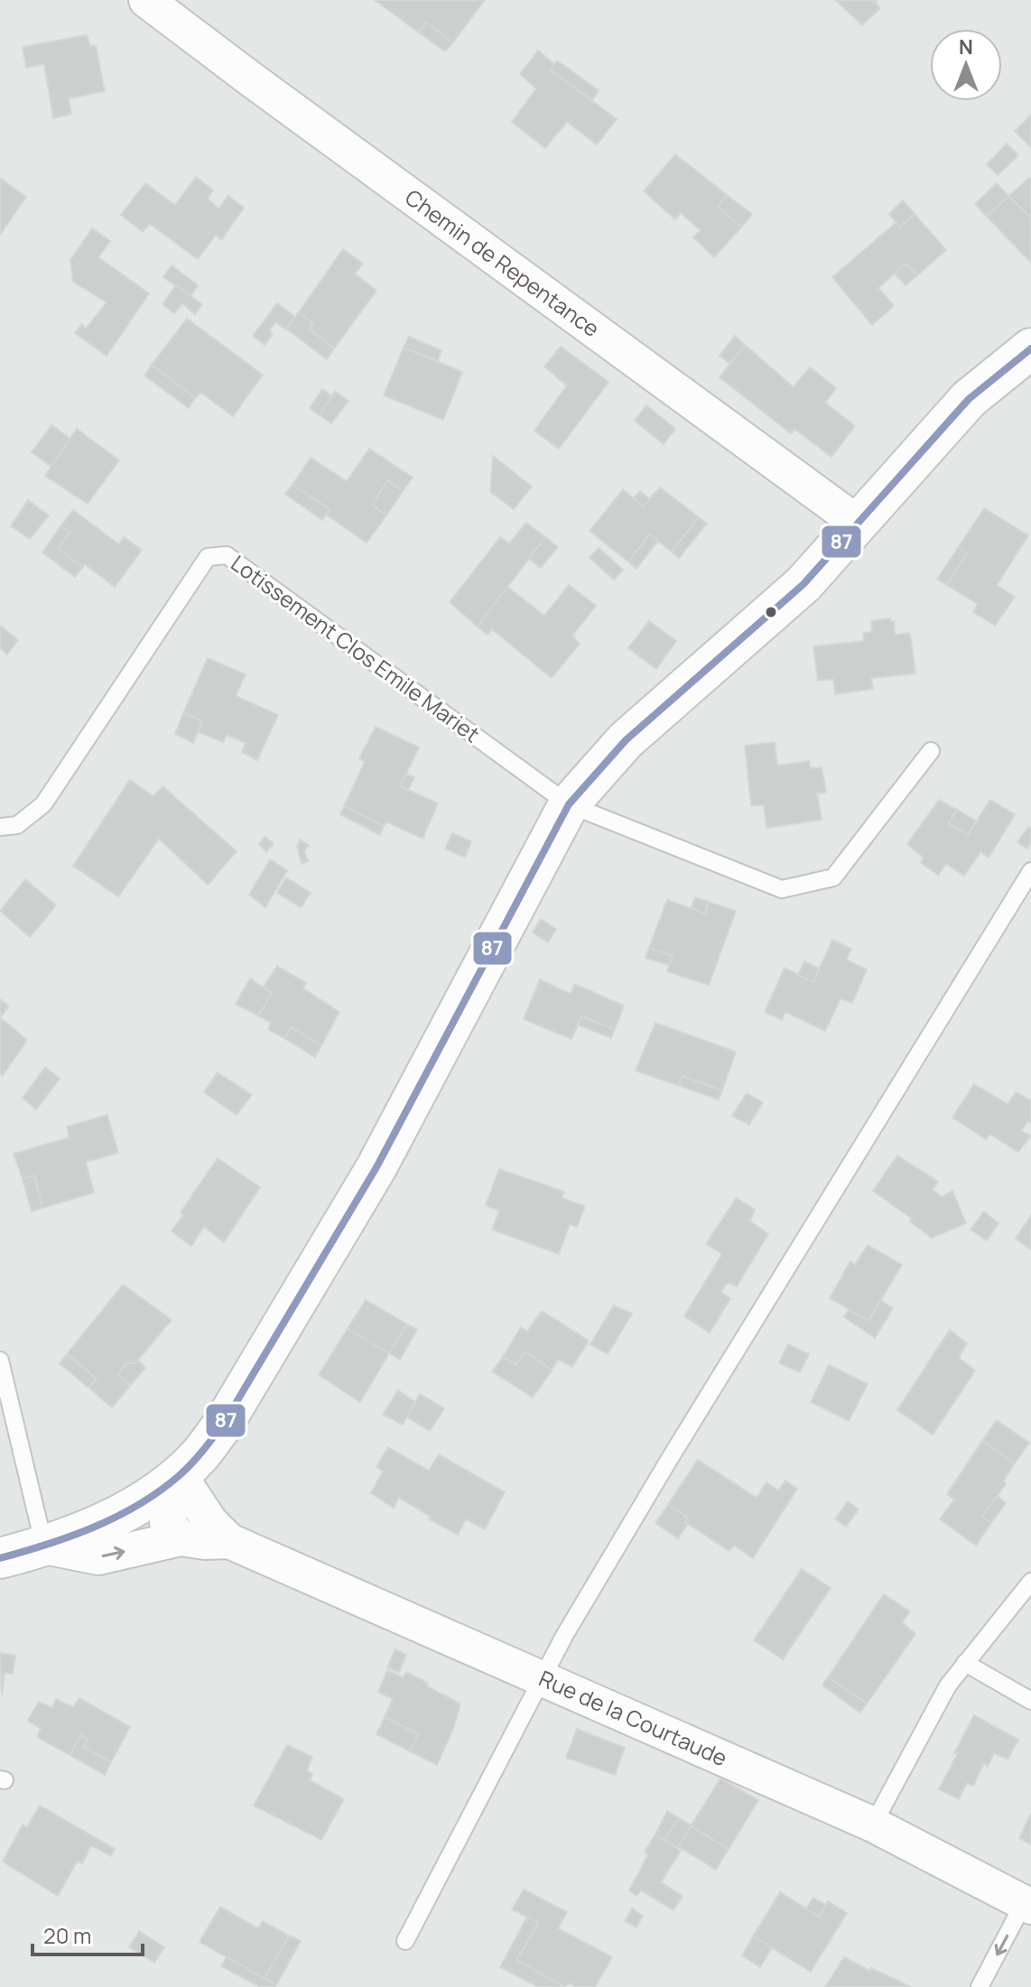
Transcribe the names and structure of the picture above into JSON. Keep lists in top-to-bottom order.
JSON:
{
  "streets": {
    "street": ["Chemin de Repentance", "Rue de la Courtaude"],
    "lane": ["Lotissement Clos Emile Mariet"]
  },
  "lines": ["transit line 87"],
  "scale_bar": "20 m",
  "north": "top"
}
